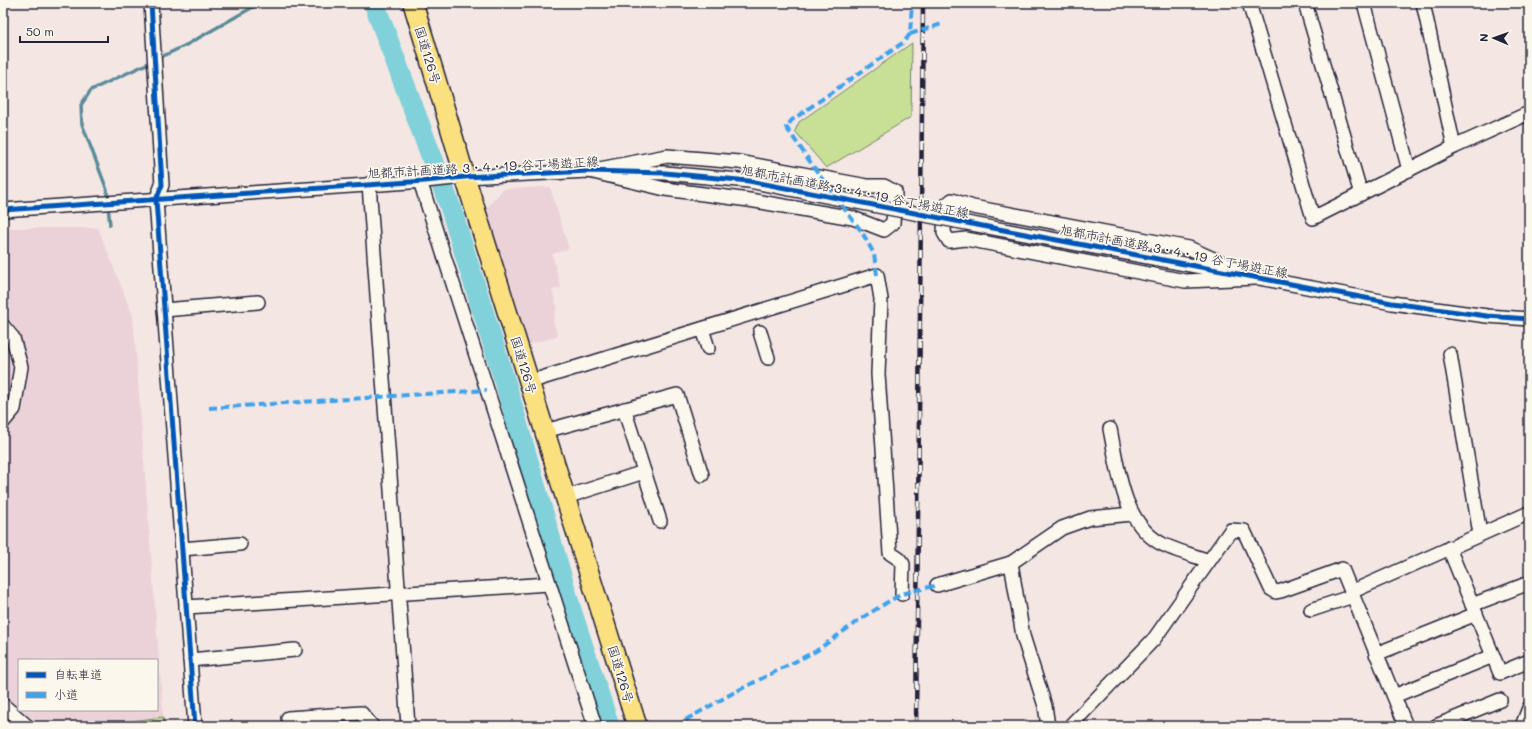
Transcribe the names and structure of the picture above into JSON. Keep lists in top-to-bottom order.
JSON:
{
  "streets": {
    "highway": ["国道126号"],
    "street": ["旭都市計画道路 3・4・19 谷丁場遊正線"]
  },
  "crossings": [
    ["国道126号", "旭都市計画道路 3・4・19 谷丁場遊正線"]
  ],
  "legend": ["自転車道", "小道"],
  "scale_bar": "50 m",
  "north": "left"
}
